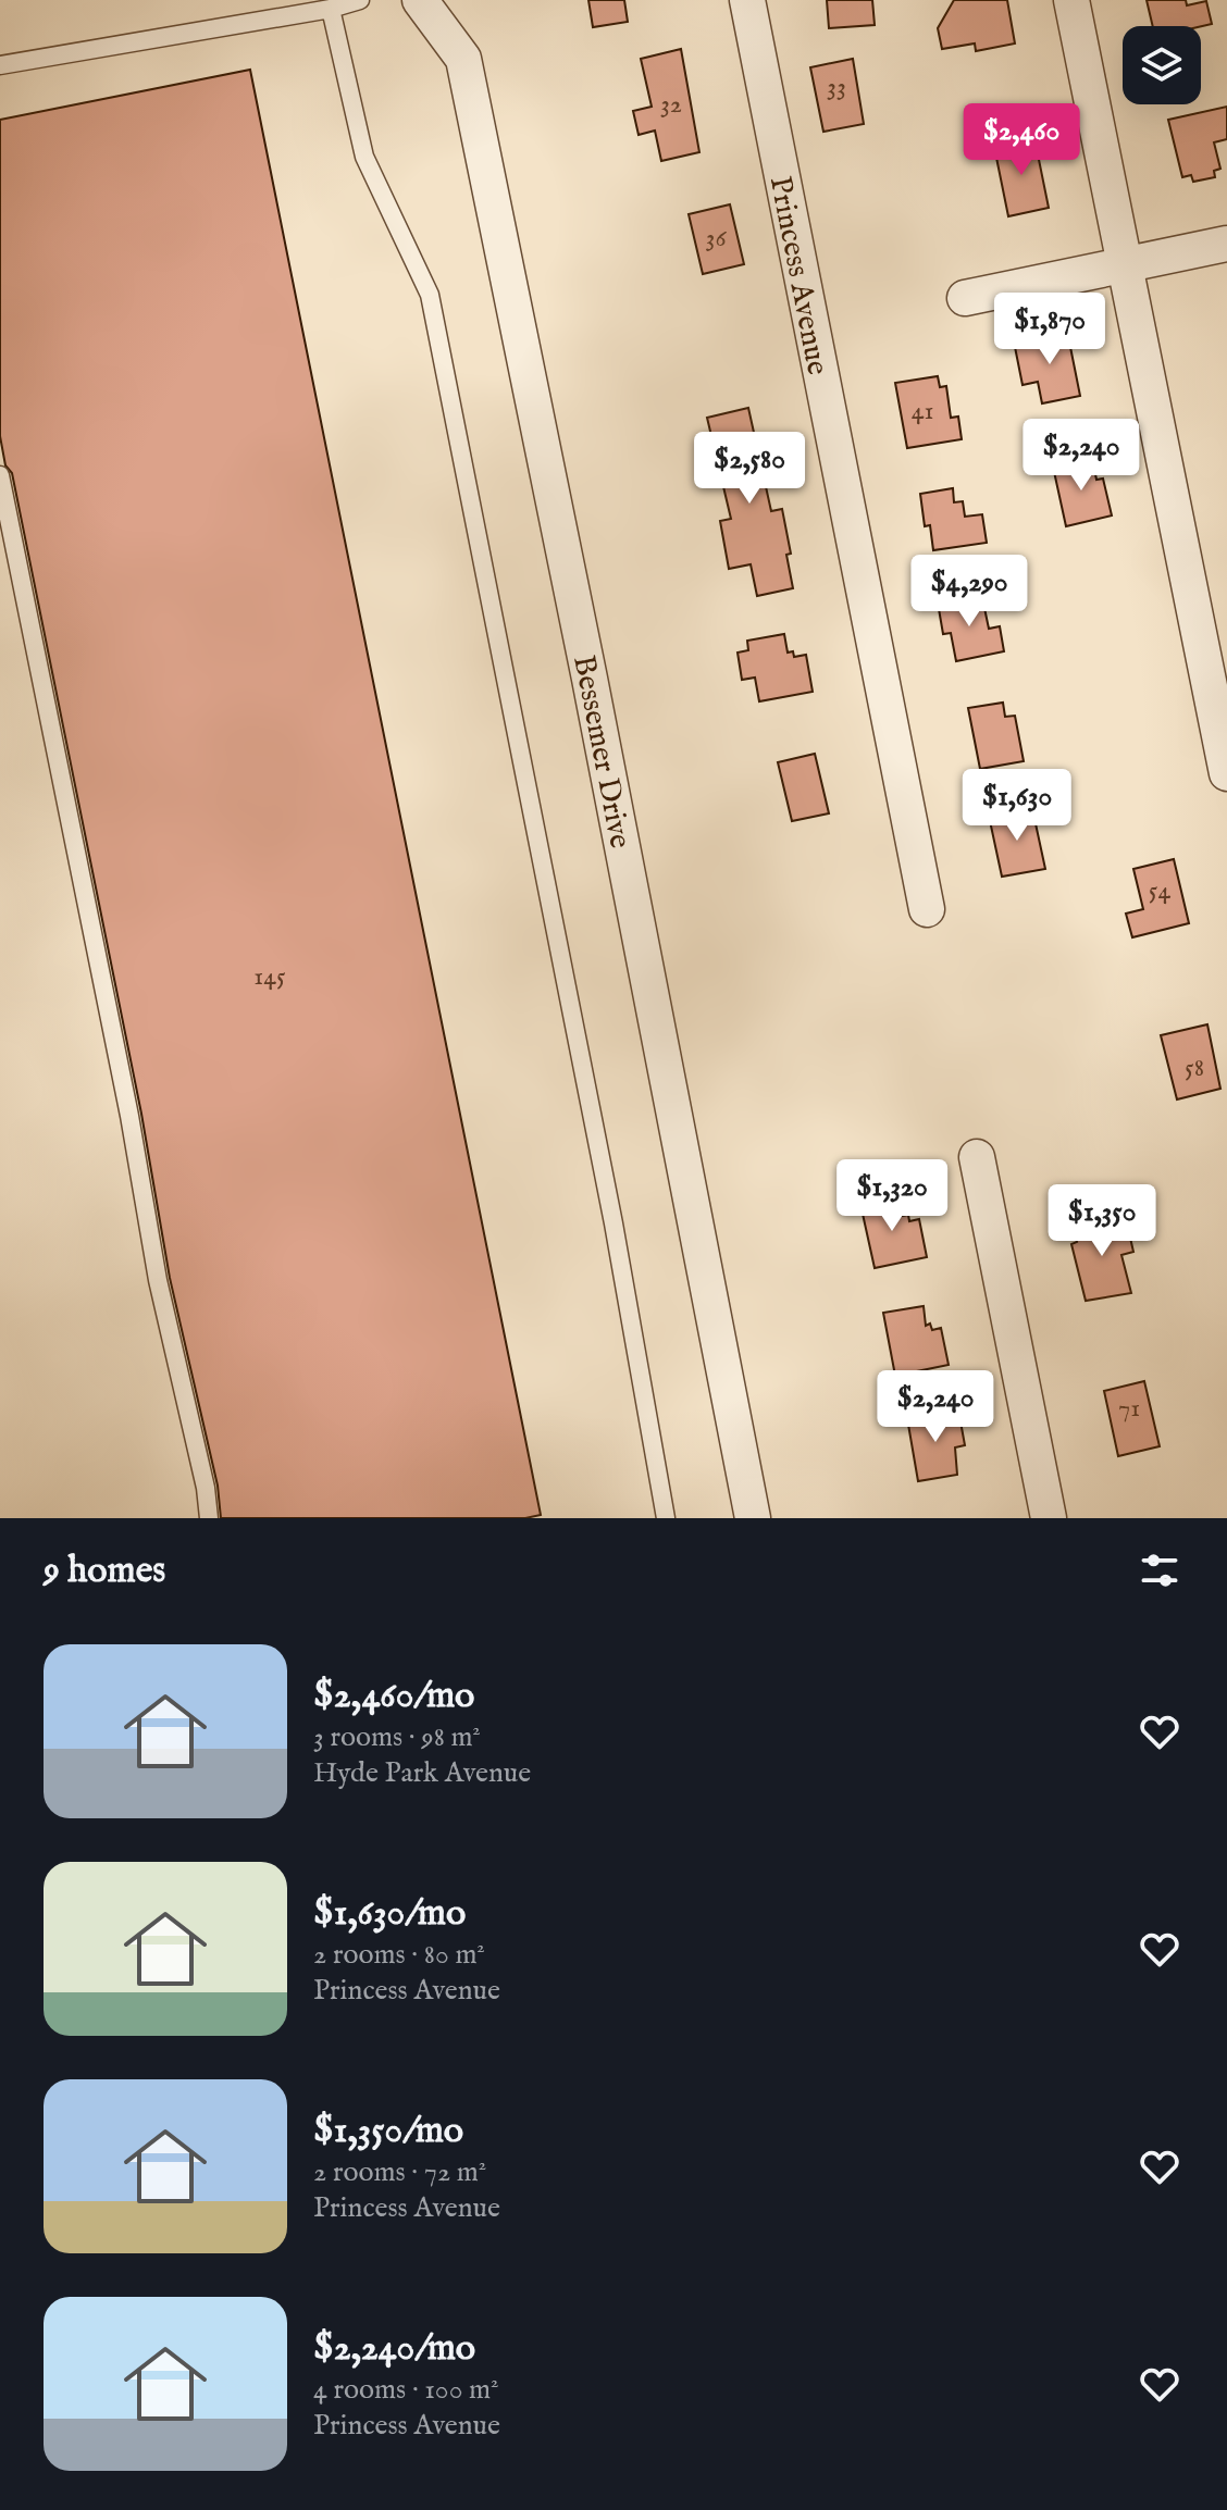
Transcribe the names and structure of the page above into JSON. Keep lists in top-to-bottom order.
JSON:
{
  "streets": {
    "street": ["Princess Avenue", "Bessemer Drive"]
  },
  "house_numbers": [
    "33",
    "32",
    "36",
    "41",
    "54",
    "145",
    "58",
    "71"
  ],
  "page": {
    "price": [
      "$2,460",
      "$1,870",
      "$2,240",
      "$2,580",
      "$4,290",
      "$1,630",
      "$1,320",
      "$1,350",
      "$2,240"
    ],
    "heading": "9 homes",
    "list": [
      {
        "name": "$2,460/mo",
        "note": "3 rooms · 98 m² · Hyde Park Avenue"
      },
      {
        "name": "$1,630/mo",
        "note": "2 rooms · 80 m² · Princess Avenue"
      },
      {
        "name": "$1,350/mo",
        "note": "2 rooms · 72 m² · Princess Avenue"
      },
      {
        "name": "$2,240/mo",
        "note": "4 rooms · 100 m² · Princess Avenue"
      }
    ]
  }
}
